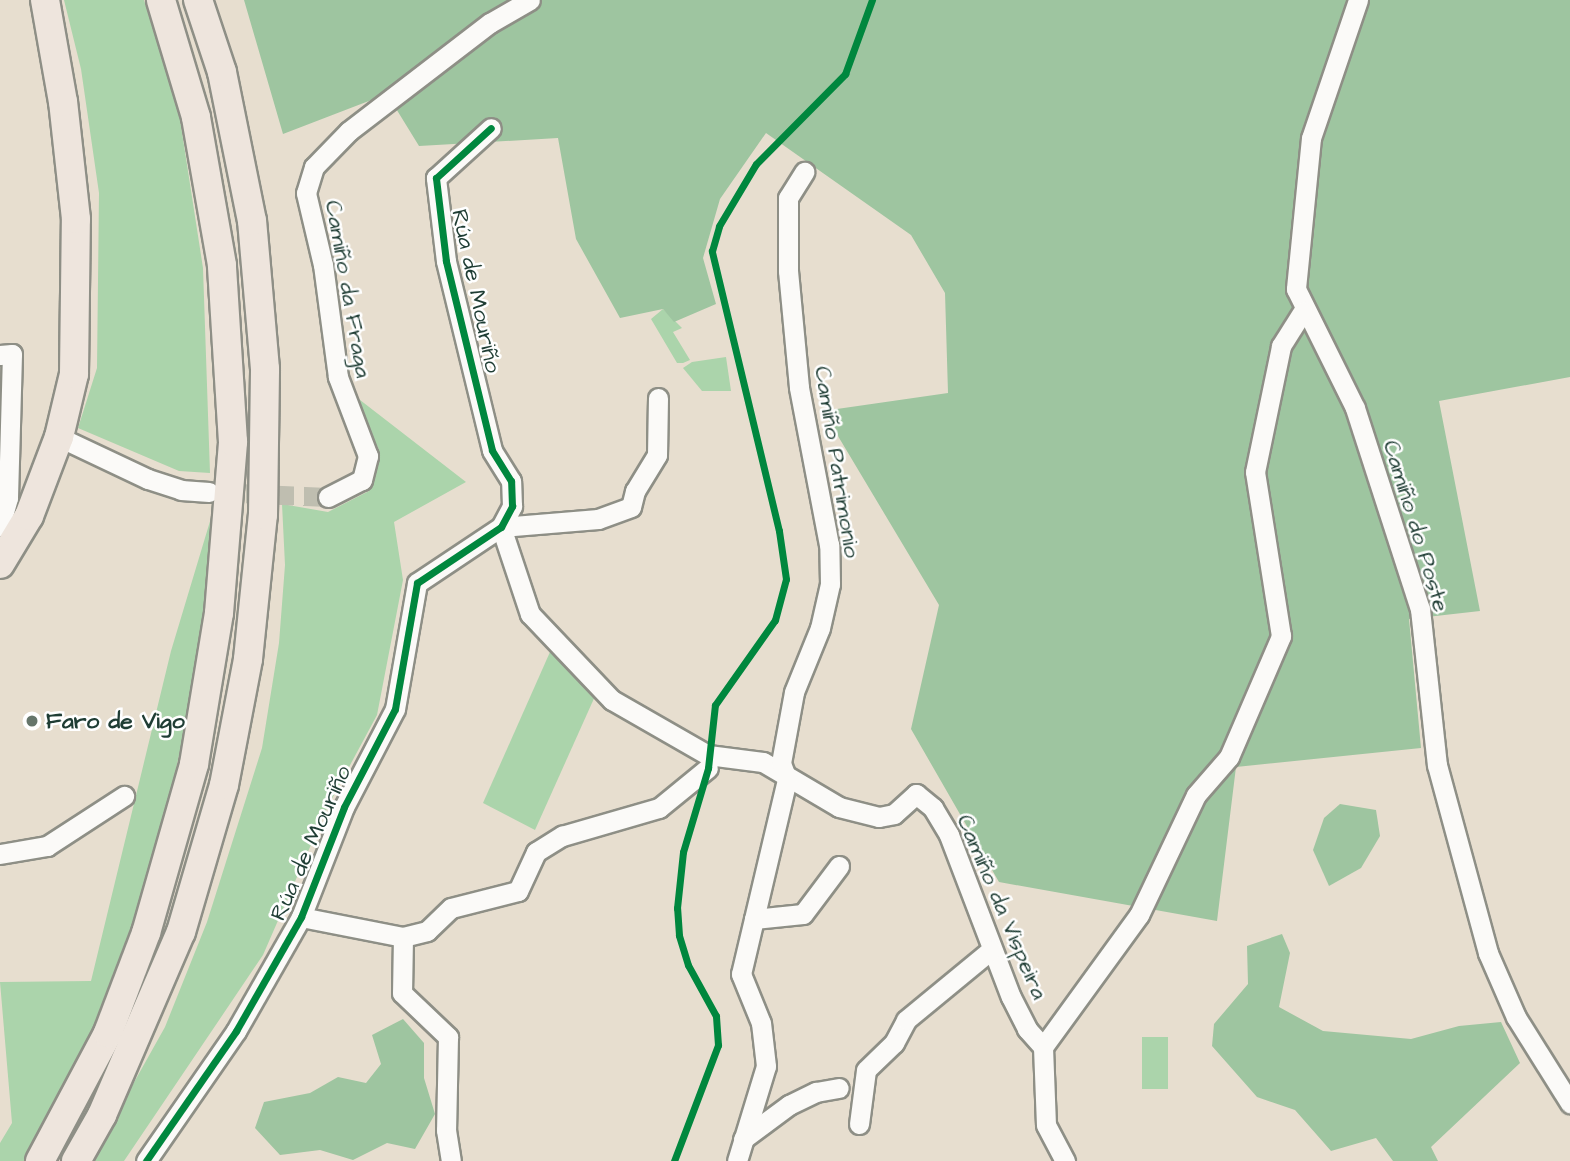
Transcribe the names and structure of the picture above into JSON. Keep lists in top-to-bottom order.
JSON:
{
  "streets": {
    "street": [
      "Camiño da Fraga",
      "Rúa de Mouriño",
      "Camiño Patrimonio",
      "Camiño do Poste",
      "Camiño da Vispeira"
    ]
  },
  "crossings": [
    ["Rúa de Mouriño", "Camiño da Vispeira"],
    ["Camiño Patrimonio", "Camiño da Vispeira"]
  ],
  "places": ["Faro de Vigo"]
}
